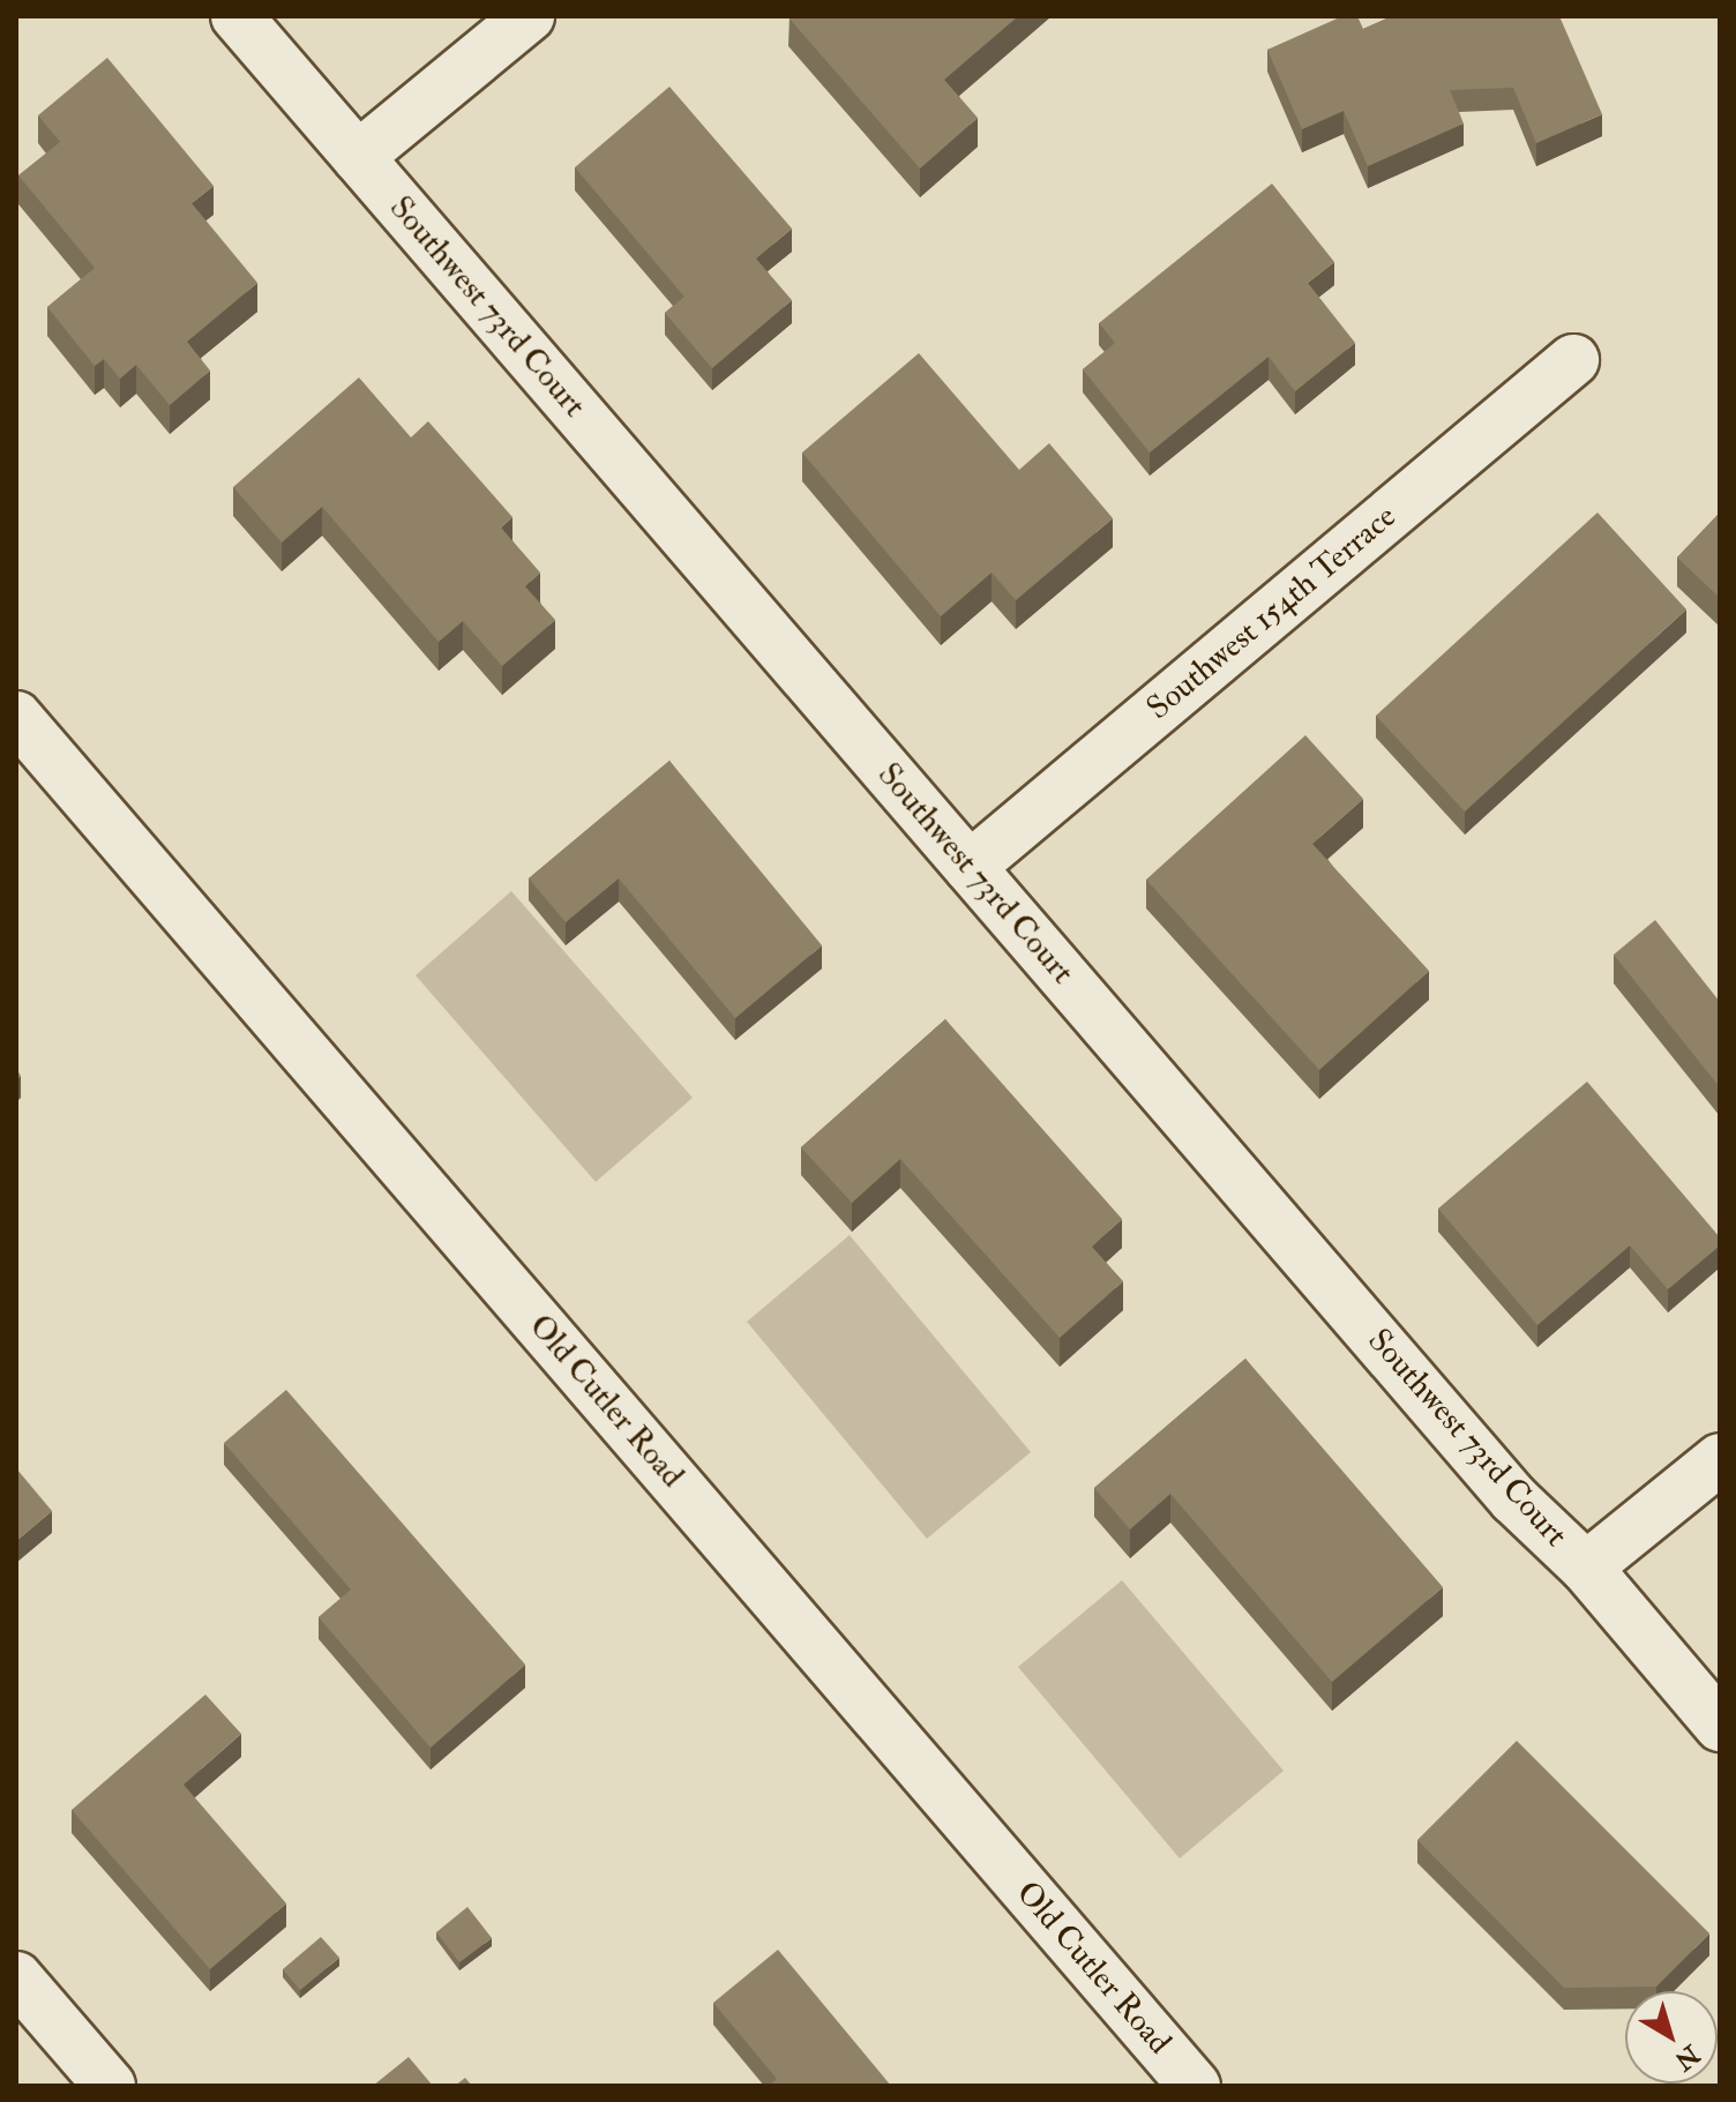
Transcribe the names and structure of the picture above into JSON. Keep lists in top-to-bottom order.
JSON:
{
  "streets": {
    "street": ["Southwest 73rd Court", "Southwest 154th Terrace", "Old Cutler Road"]
  },
  "crossings": [
    ["Southwest 73rd Court", "Southwest 154th Terrace"]
  ],
  "north": "bottom right"
}
